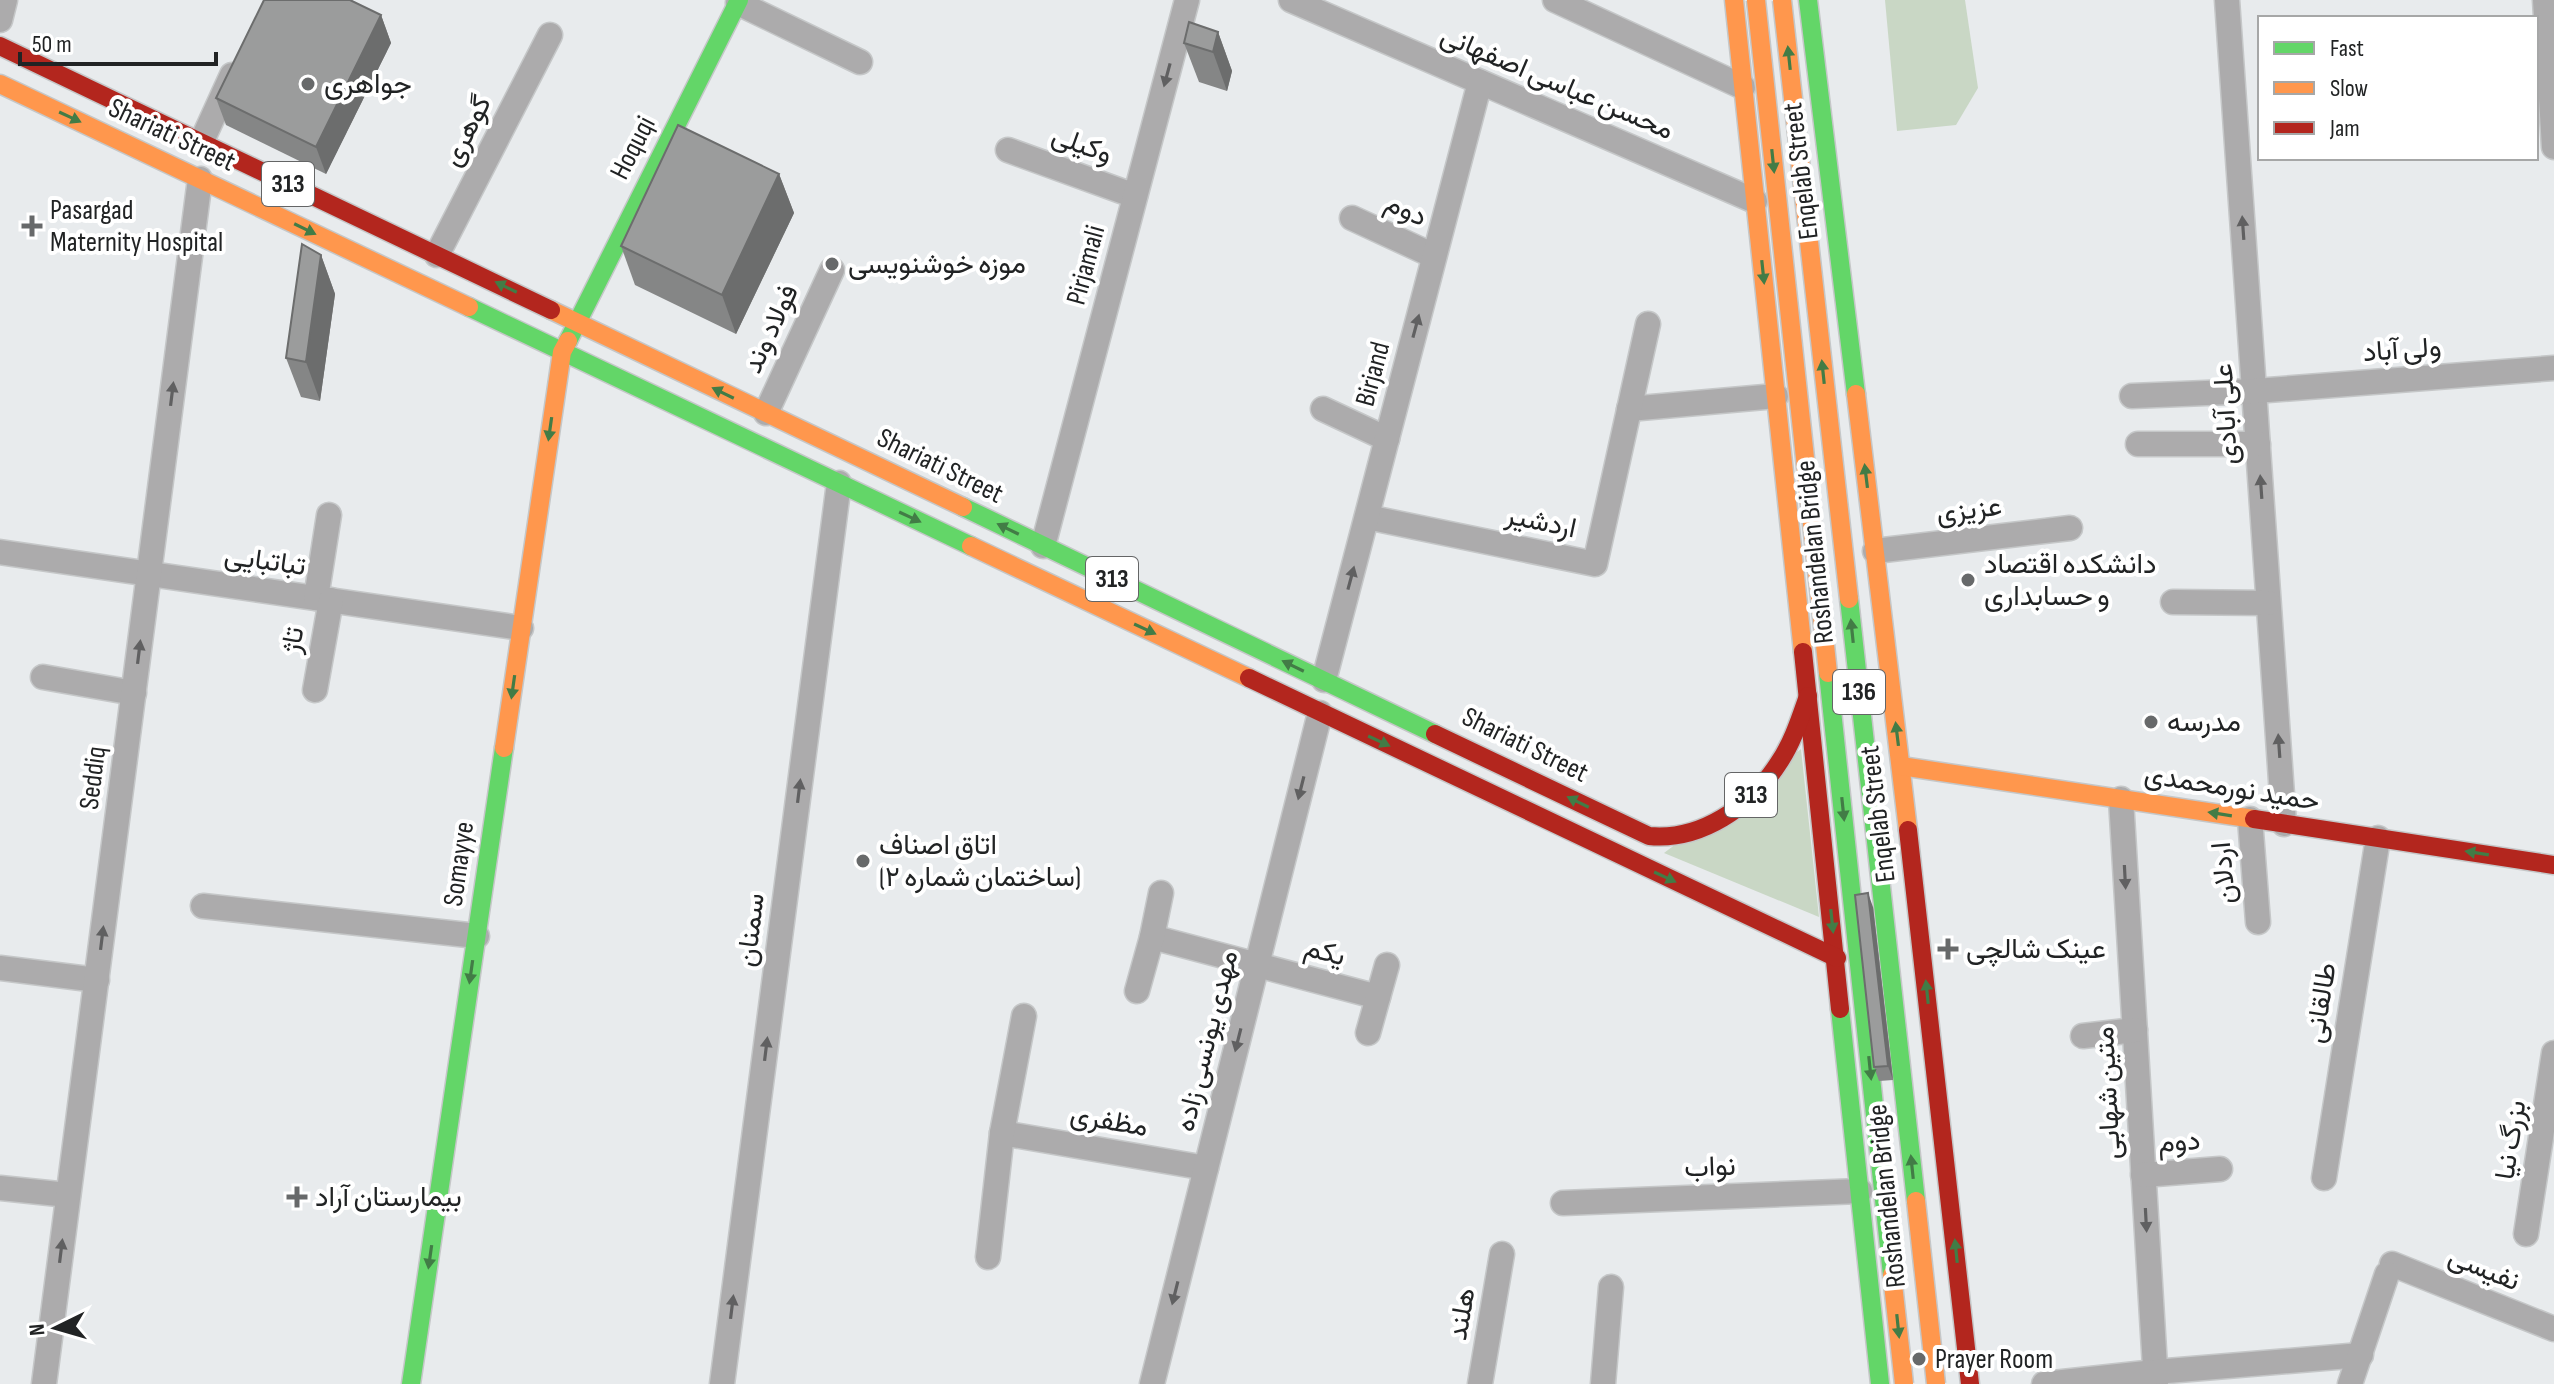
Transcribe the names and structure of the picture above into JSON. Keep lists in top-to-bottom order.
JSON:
{
  "streets": {
    "main road": [
      "Shariati Street",
      "Hoquqi",
      "Enqelab Street",
      "313",
      "Roshandelan Bridge",
      "136",
      "حمید نورمحمدی",
      "Somayye"
    ],
    "street": [
      "محسن عباسی اصفهانی",
      "گوهری",
      "وکیلی",
      "دوم",
      "Pirjamali",
      "فولاد وند",
      "ولی آباد",
      "Birjand",
      "علی آبادی",
      "عزیزی",
      "اردشیر",
      "تباتبایی",
      "تاژ",
      "Seddiq",
      "اردلان",
      "سمنان",
      "یکم",
      "طالقانی",
      "مهدی یونسی زاده",
      "متین شهابی",
      "مظفری",
      "بزرگ نیا",
      "نواب",
      "نفیسی",
      "هلند"
    ]
  },
  "crossings": [
    ["محسن عباسی اصفهانی", "Enqelab Street"],
    ["محسن عباسی اصفهانی", "Birjand"],
    ["گوهری", "Shariati Street"],
    ["Shariati Street", "Hoquqi"],
    ["Shariati Street", "Enqelab Street"],
    ["Shariati Street", "Pirjamali"],
    ["Shariati Street", "فولاد وند"],
    ["Shariati Street", "Birjand"],
    ["Shariati Street", "Seddiq"],
    ["Shariati Street", "Somayye"],
    ["Shariati Street", "سمنان"],
    ["Shariati Street", "مهدی یونسی زاده"],
    ["وکیلی", "Pirjamali"],
    ["Hoquqi", "Somayye"],
    ["Enqelab Street", "عزیزی"],
    ["Enqelab Street", "حمید نورمحمدی"],
    ["Enqelab Street", "نواب"],
    ["دوم", "Birjand"],
    ["دوم", "متین شهابی"],
    ["ولی آباد", "علی آبادی"],
    ["Birjand", "اردشیر"],
    ["علی آبادی", "حمید نورمحمدی"],
    ["تباتبایی", "تاژ"],
    ["تباتبایی", "Seddiq"],
    ["تباتبایی", "Somayye"],
    ["حمید نورمحمدی", "اردلان"],
    ["حمید نورمحمدی", "طالقانی"],
    ["حمید نورمحمدی", "متین شهابی"],
    ["یکم", "مهدی یونسی زاده"],
    ["مهدی یونسی زاده", "مظفری"]
  ],
  "one_way": [
    "Pirjamali",
    "Birjand",
    "علی آبادی",
    "Seddiq",
    "حمید نورمحمدی",
    "Somayye",
    "سمنان",
    "متین شهابی"
  ],
  "places": {
    "other": [
      "جواهری",
      "موزه خوشنویسی",
      "دانشکده اقتصاد و حسابداری",
      "مدرسه",
      "اتاق اصناف (ساختمان شماره ۲)",
      "Prayer Room"
    ],
    "health": ["Pasargad Maternity Hospital", "عينک شالچی", "بیمارستان آراد"]
  },
  "legend": ["Fast", "Slow", "Jam"],
  "scale_bar": "50 m",
  "north": "left"
}
